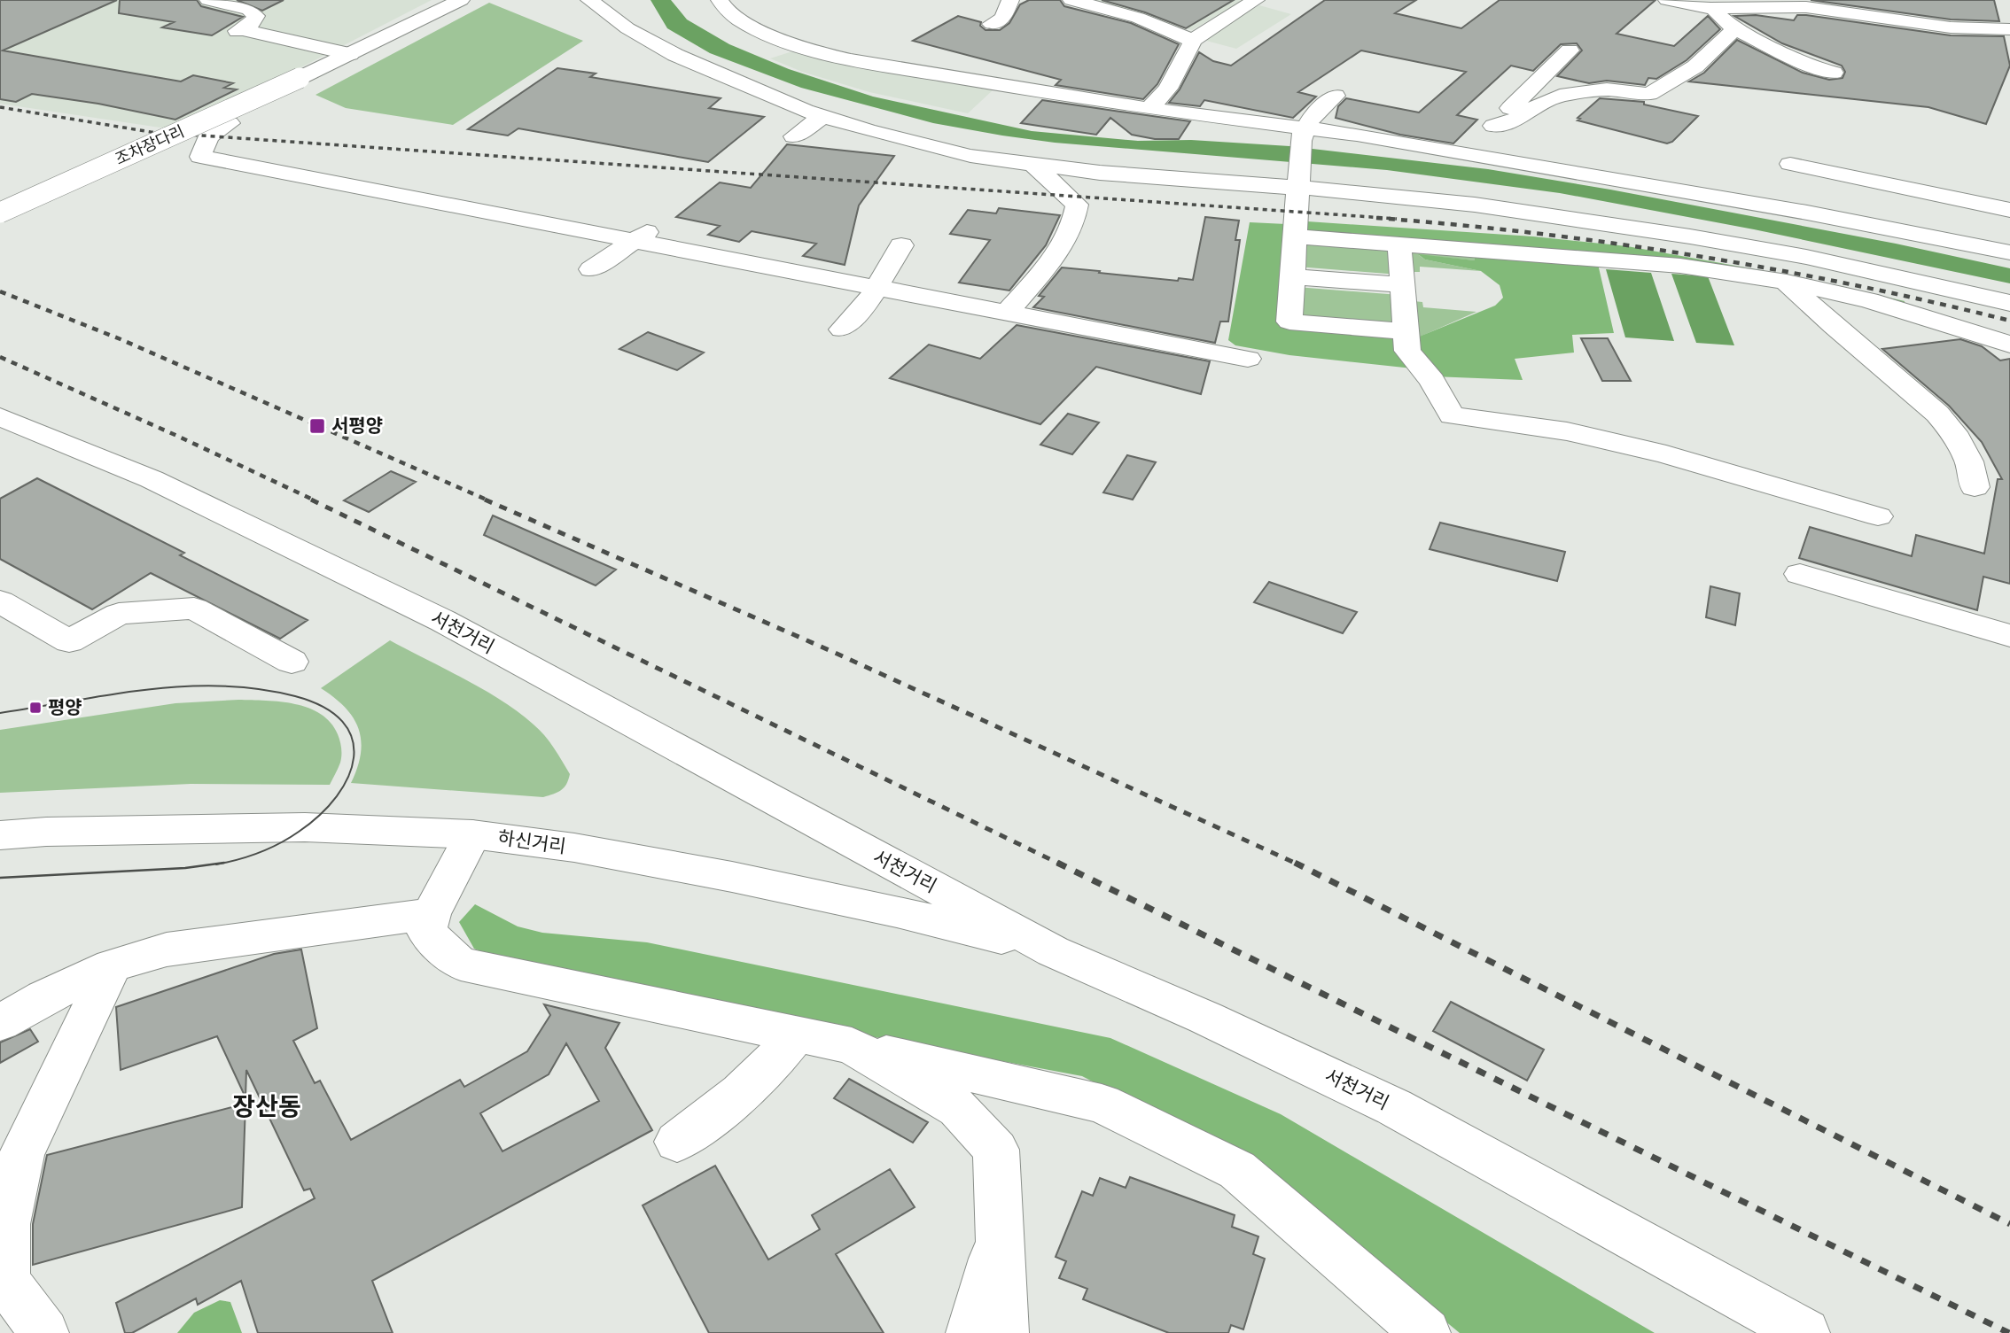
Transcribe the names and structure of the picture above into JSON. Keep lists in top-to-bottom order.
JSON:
{
  "streets": {
    "street": ["조차장다리", "서천거리", "하신거리"]
  },
  "crossings": [
    ["서천거리", "하신거리"]
  ],
  "districts": ["장산동"],
  "places": {
    "transit": ["서평양", "평양"]
  }
}
